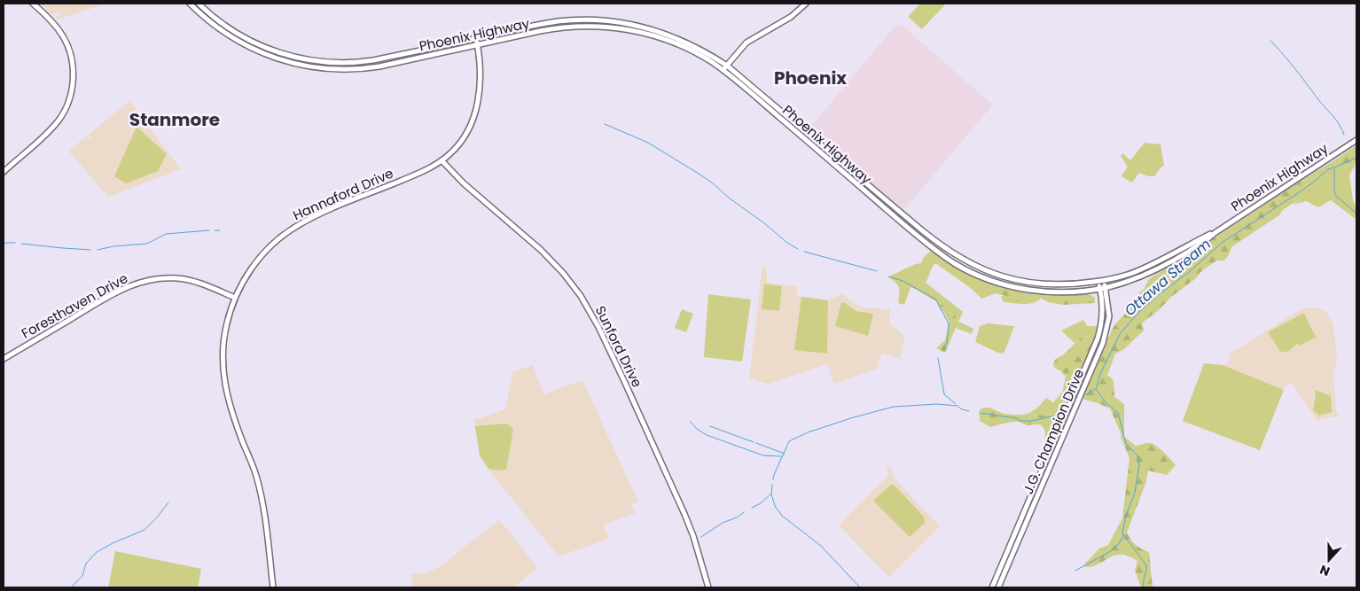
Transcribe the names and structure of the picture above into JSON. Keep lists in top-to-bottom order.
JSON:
{
  "streets": {
    "main road": [
      "Phoenix Highway",
      "Hannaford Drive",
      "Foresthaven Drive",
      "Sunford Drive",
      "J.G. Champion Drive"
    ]
  },
  "crossings": [
    ["Phoenix Highway", "Hannaford Drive"],
    ["Phoenix Highway", "J.G. Champion Drive"],
    ["Hannaford Drive", "Foresthaven Drive"],
    ["Hannaford Drive", "Sunford Drive"]
  ],
  "districts": ["Phoenix", "Stanmore"],
  "water": ["Ottawa Stream"],
  "north": "bottom"
}
